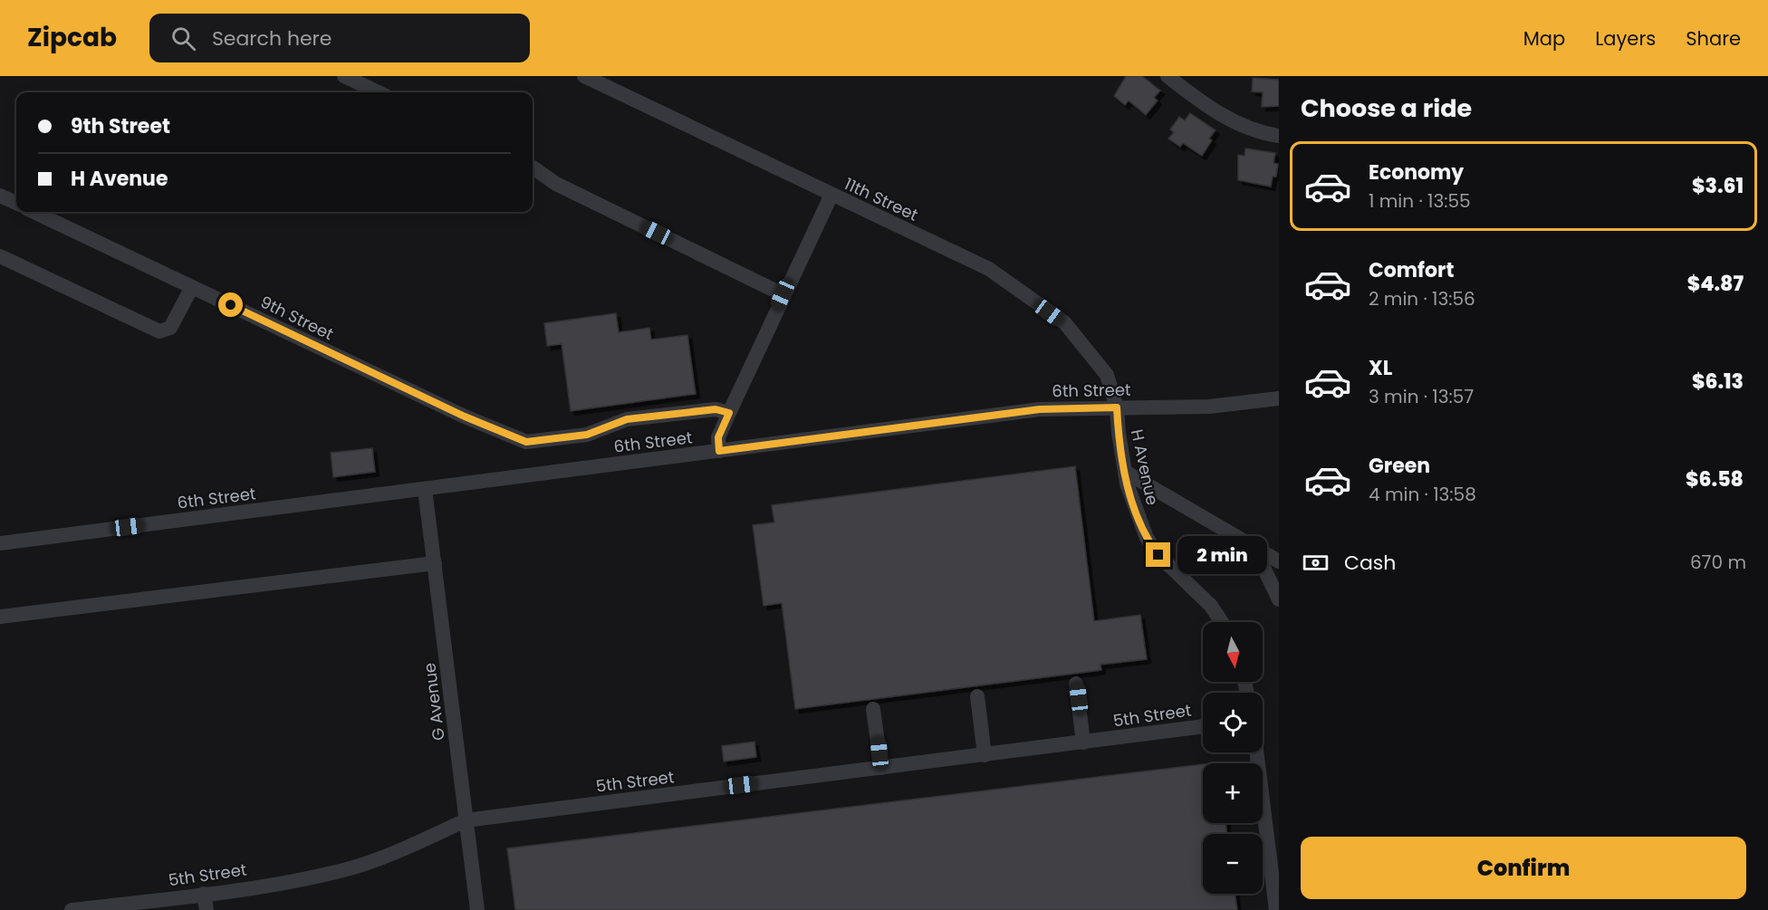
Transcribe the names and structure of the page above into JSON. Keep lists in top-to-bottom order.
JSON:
{
  "streets": {
    "street": [
      "11th Street",
      "9th Street",
      "6th Street",
      "H Avenue",
      "G Avenue",
      "5th Street"
    ]
  },
  "crossings": [
    ["11th Street", "6th Street"],
    ["11th Street", "H Avenue"],
    ["6th Street", "H Avenue"],
    ["6th Street", "G Avenue"],
    ["G Avenue", "5th Street"]
  ],
  "north": "bottom",
  "page": {
    "header": "Zipcab",
    "search": "Search here",
    "nav": ["Map", "Layers", "Share"],
    "heading": "Choose a ride",
    "banner": ["9th Street", "H Avenue"],
    "list": [
      {
        "name": "Economy",
        "note": "1 min · 13:55",
        "value": "$3.61"
      },
      {
        "name": "Comfort",
        "note": "2 min · 13:56",
        "value": "$4.87"
      },
      {
        "name": "XL",
        "note": "3 min · 13:57",
        "value": "$6.13"
      },
      {
        "name": "Green",
        "note": "4 min · 13:58",
        "value": "$6.58"
      }
    ],
    "pay": ["Cash", "670 m"],
    "bubble": "2 min",
    "map_buttons": ["+", "−"],
    "buttons": "Confirm"
  }
}
